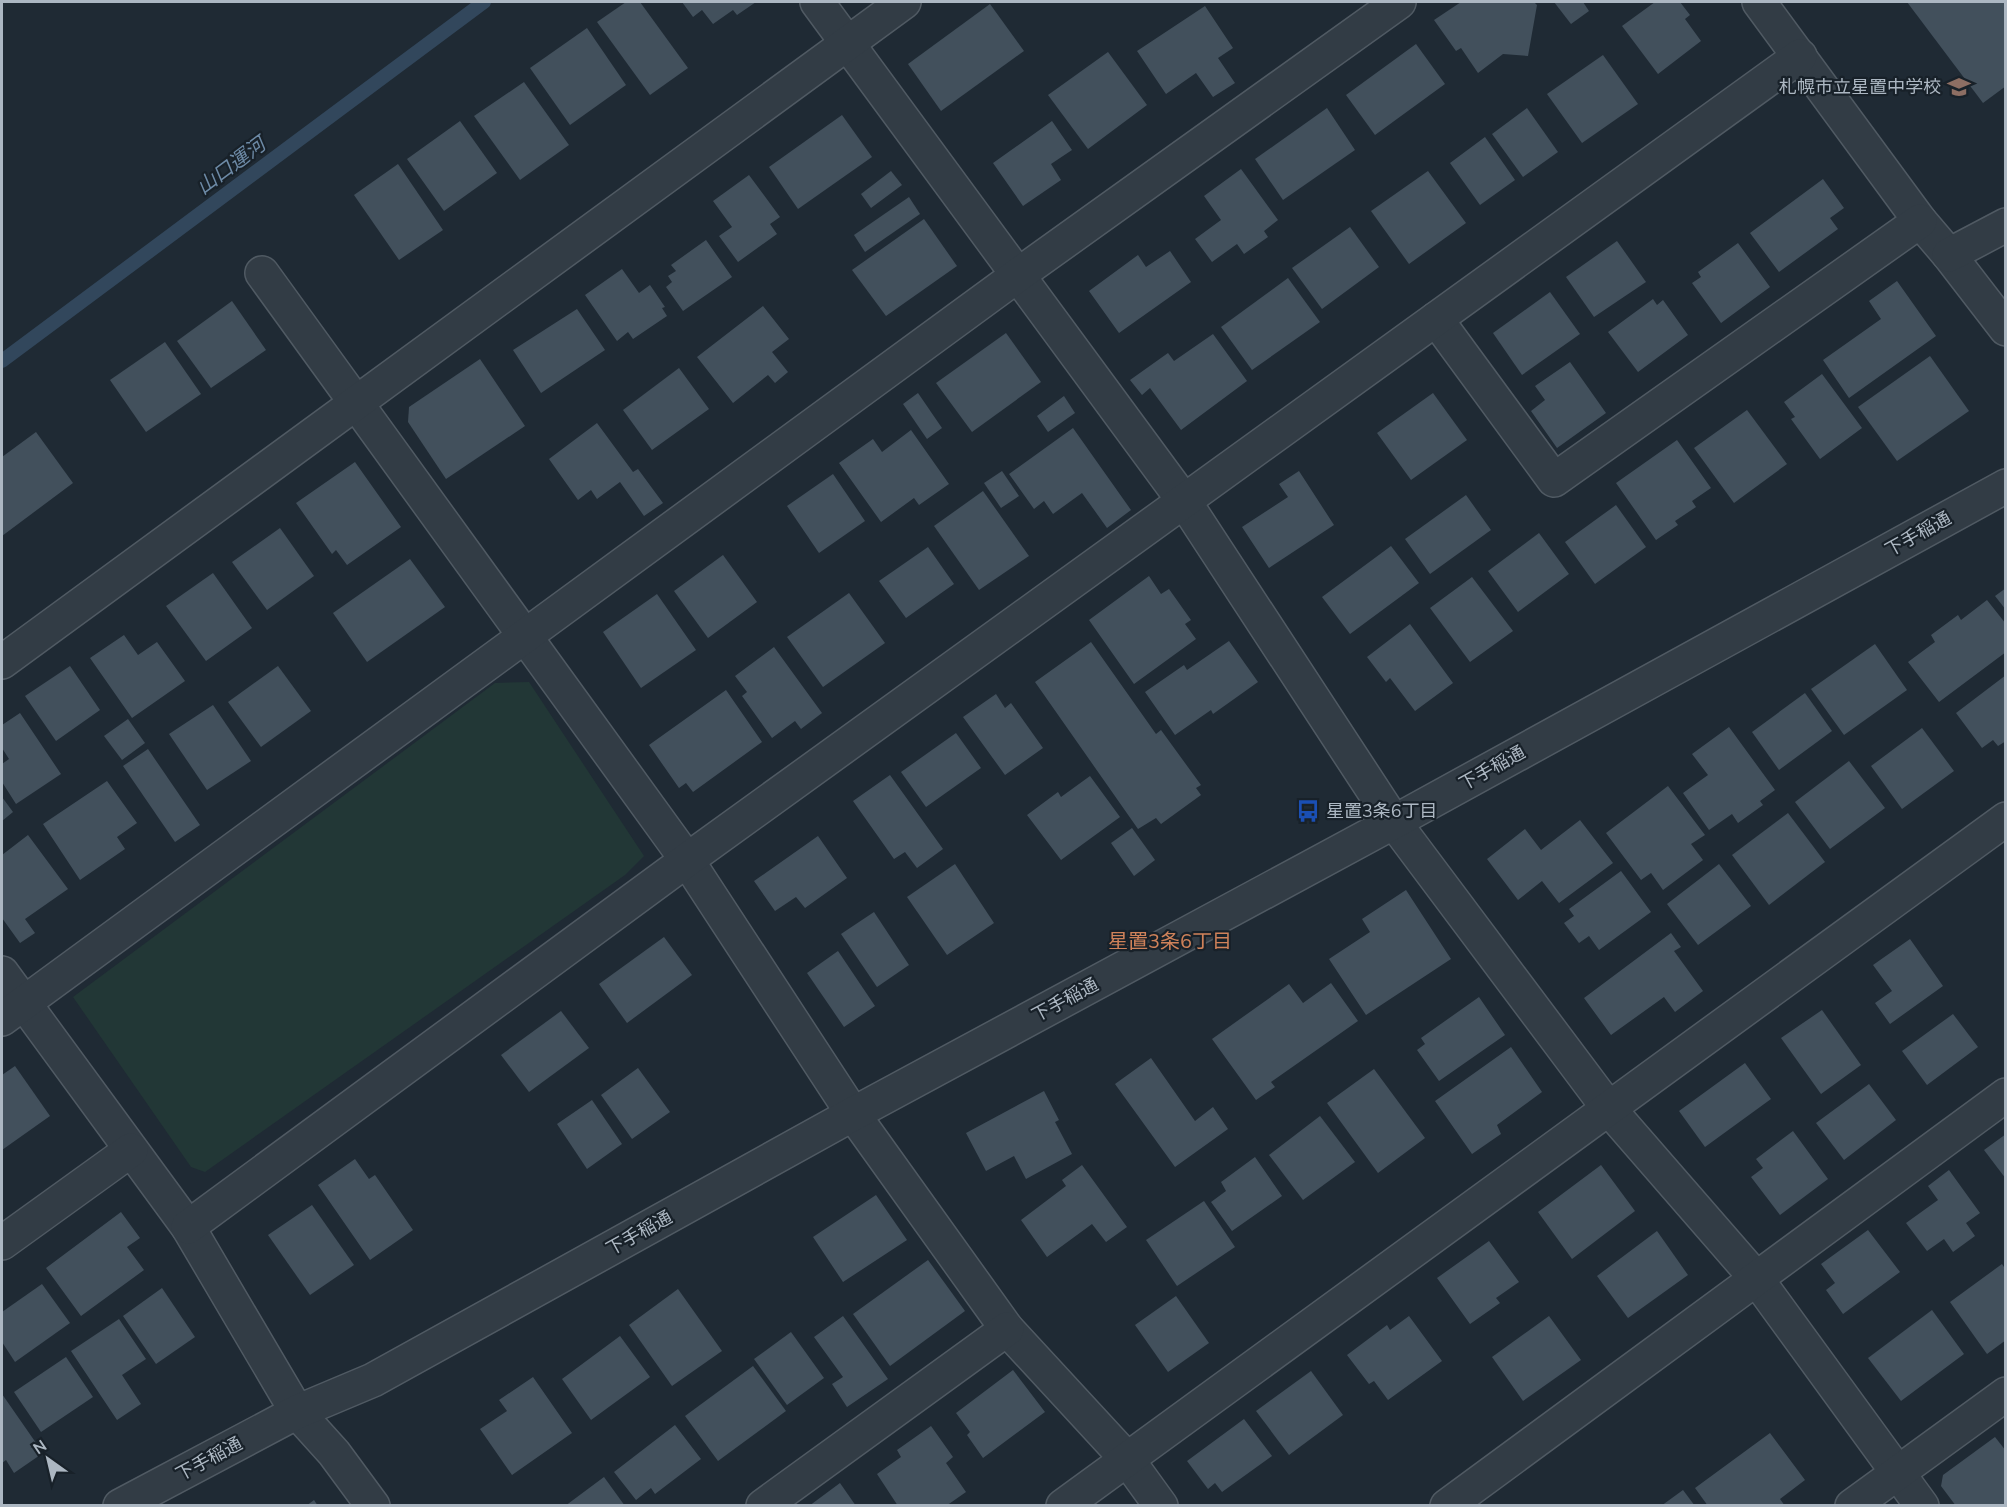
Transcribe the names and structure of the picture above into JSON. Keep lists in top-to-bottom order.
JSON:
{
  "streets": {
    "street": ["下手稲通"]
  },
  "districts": ["星置3条6丁目"],
  "water": ["山口運河"],
  "places": {
    "school or university": ["札幌市立星置中学校"],
    "bus stop": ["星置3条6丁目"]
  },
  "north": "top left"
}
